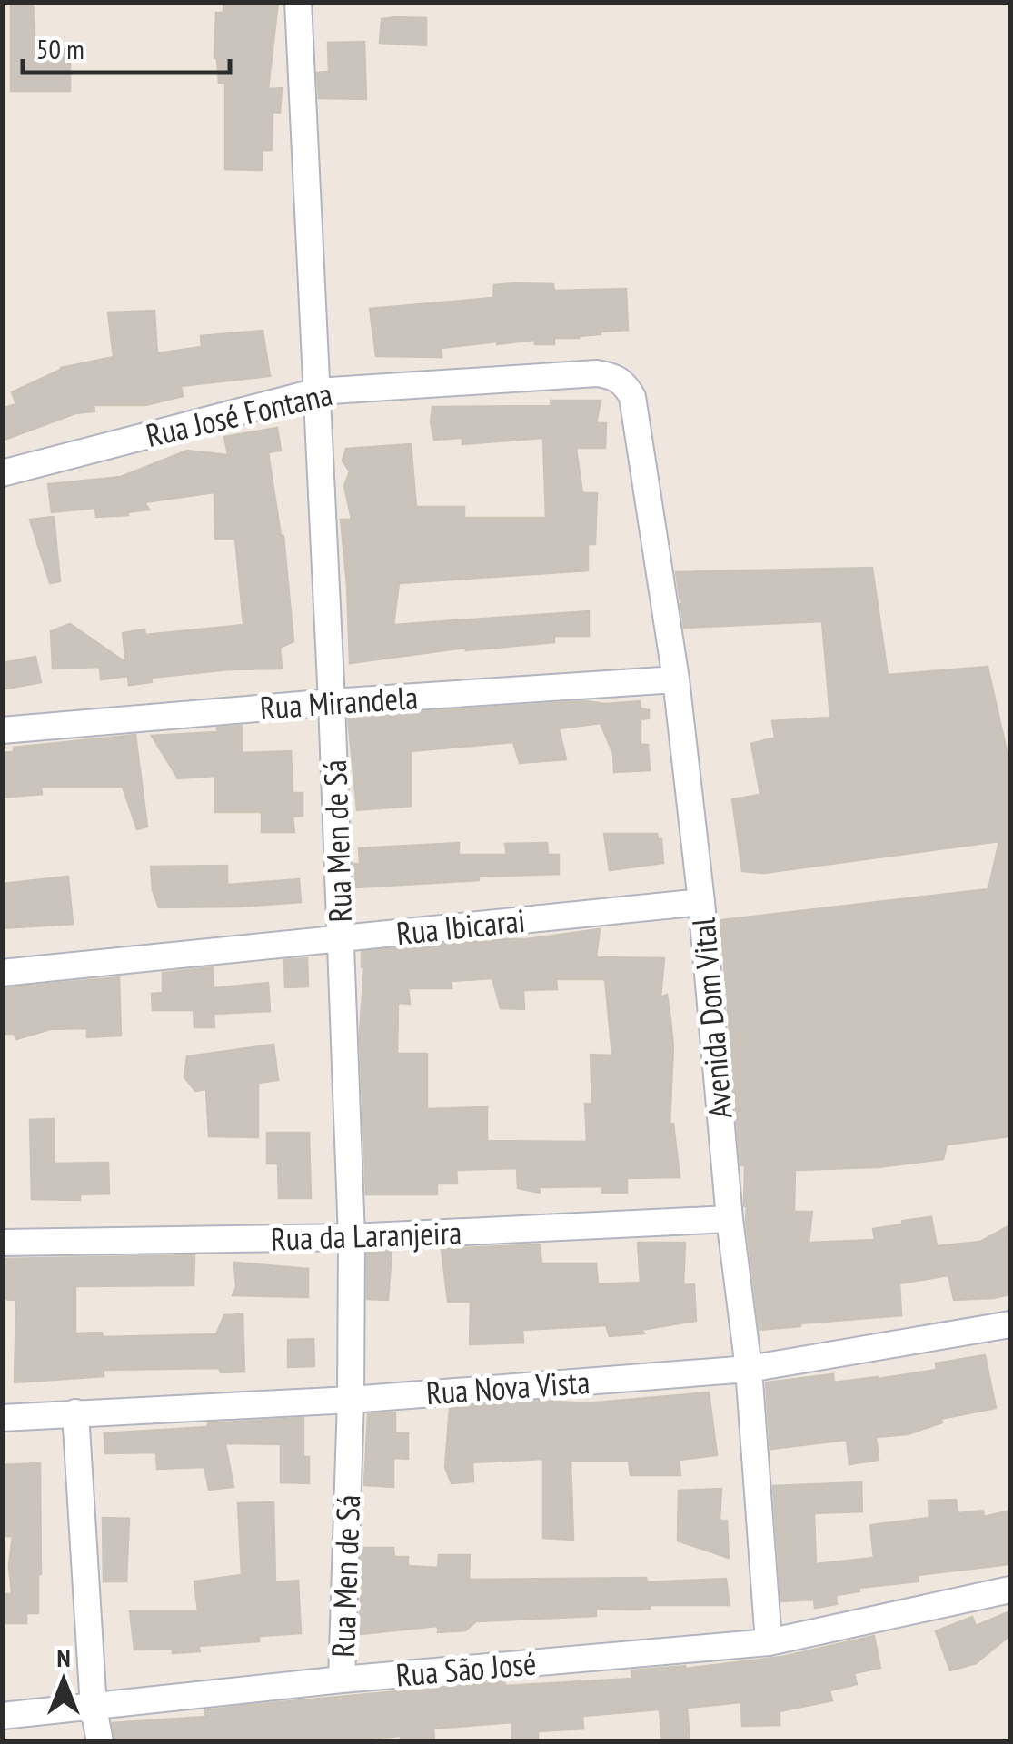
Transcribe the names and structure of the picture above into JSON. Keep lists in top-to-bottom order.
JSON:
{
  "streets": {
    "street": [
      "Rua José Fontana",
      "Rua Mirandela",
      "Rua Men de Sá",
      "Rua Ibicarai",
      "Avenida Dom Vital",
      "Rua da Laranjeira",
      "Rua Nova Vista",
      "Rua São José"
    ]
  },
  "crossings": [
    ["Rua José Fontana", "Rua Men de Sá"],
    ["Rua José Fontana", "Avenida Dom Vital"],
    ["Rua Mirandela", "Rua Men de Sá"],
    ["Rua Mirandela", "Avenida Dom Vital"],
    ["Rua Men de Sá", "Rua Ibicarai"],
    ["Rua Men de Sá", "Rua da Laranjeira"],
    ["Rua Men de Sá", "Rua Nova Vista"],
    ["Rua Men de Sá", "Rua São José"],
    ["Rua Ibicarai", "Avenida Dom Vital"],
    ["Avenida Dom Vital", "Rua da Laranjeira"],
    ["Avenida Dom Vital", "Rua Nova Vista"],
    ["Avenida Dom Vital", "Rua São José"]
  ],
  "scale_bar": "50 m",
  "north": "top"
}
